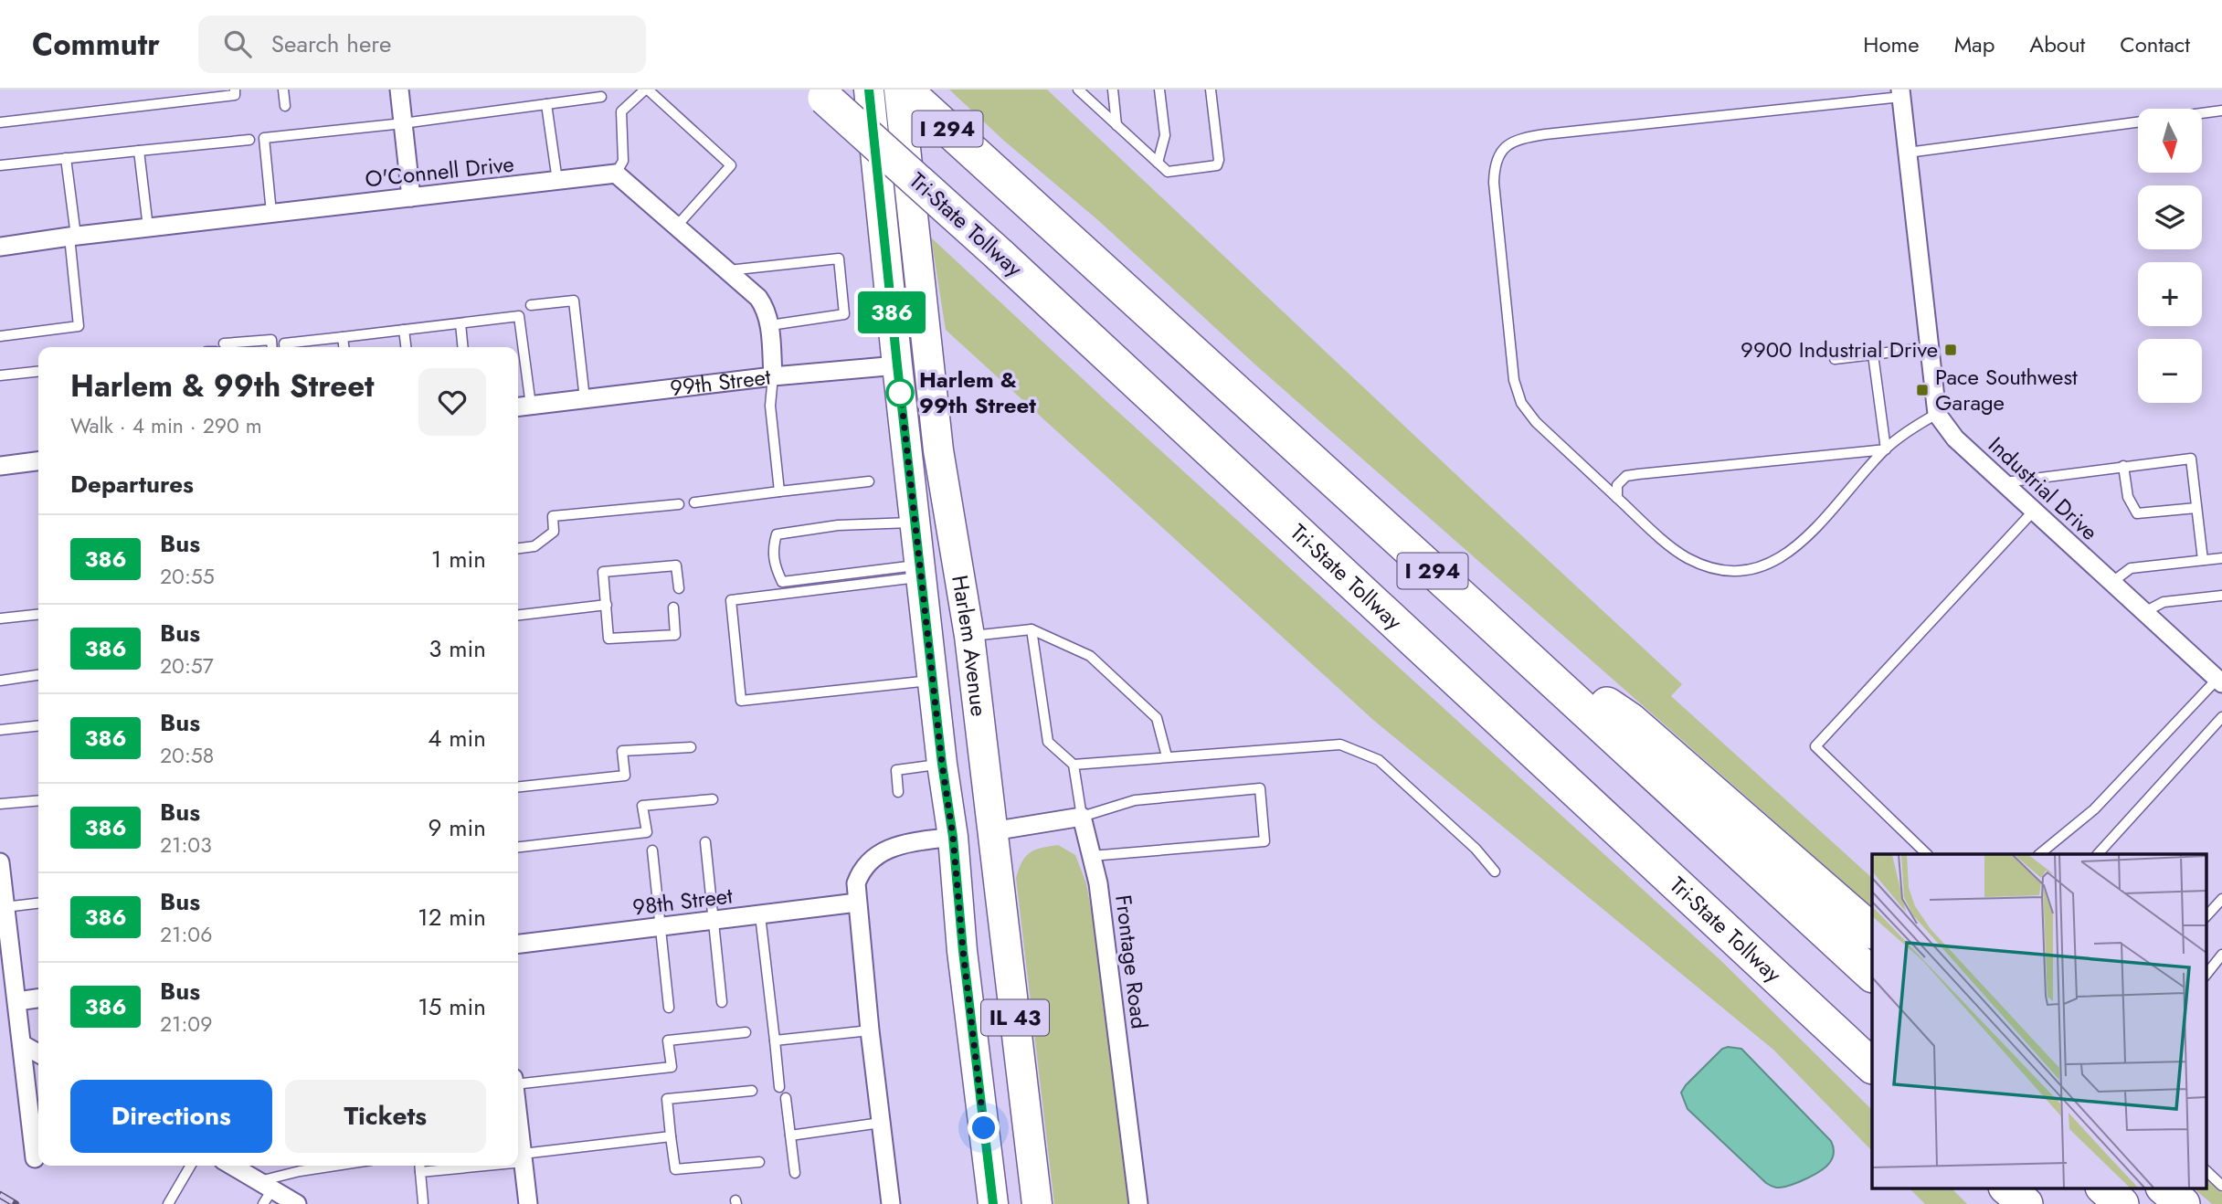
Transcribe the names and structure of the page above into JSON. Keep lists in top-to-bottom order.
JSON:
{
  "streets": {
    "highway": ["I 294", "Tri-State Tollway"],
    "main road": ["99th Street", "Harlem Avenue", "IL 43"],
    "street": [
      "O'Connell Drive",
      "Industrial Drive",
      "98th Street",
      "Frontage Road"
    ]
  },
  "crossings": [
    ["99th Street", "Harlem Avenue"]
  ],
  "places": {
    "transit": ["9900 Industrial Drive", "Pace Southwest Garage"],
    "other": ["Harlem & 99th Street"]
  },
  "lines": ["bus line 386"],
  "north": "bottom",
  "page": {
    "header": "Commutr",
    "search": "Search here",
    "nav": [
      "Home",
      "Map",
      "About",
      "Contact"
    ],
    "on_map": "386",
    "map_buttons": ["+", "−"],
    "heading": [
      ["Harlem & 99th Street", "Walk · 4 min · 290 m"],
      "Departures"
    ],
    "list": [
      {
        "mark": "386",
        "name": "Bus",
        "note": "20:55",
        "value": "1 min"
      },
      {
        "mark": "386",
        "name": "Bus",
        "note": "20:57",
        "value": "3 min"
      },
      {
        "mark": "386",
        "name": "Bus",
        "note": "20:58",
        "value": "4 min"
      },
      {
        "mark": "386",
        "name": "Bus",
        "note": "21:03",
        "value": "9 min"
      },
      {
        "mark": "386",
        "name": "Bus",
        "note": "21:06",
        "value": "12 min"
      },
      {
        "mark": "386",
        "name": "Bus",
        "note": "21:09",
        "value": "15 min"
      }
    ],
    "buttons": ["Directions", "Tickets"]
  }
}
